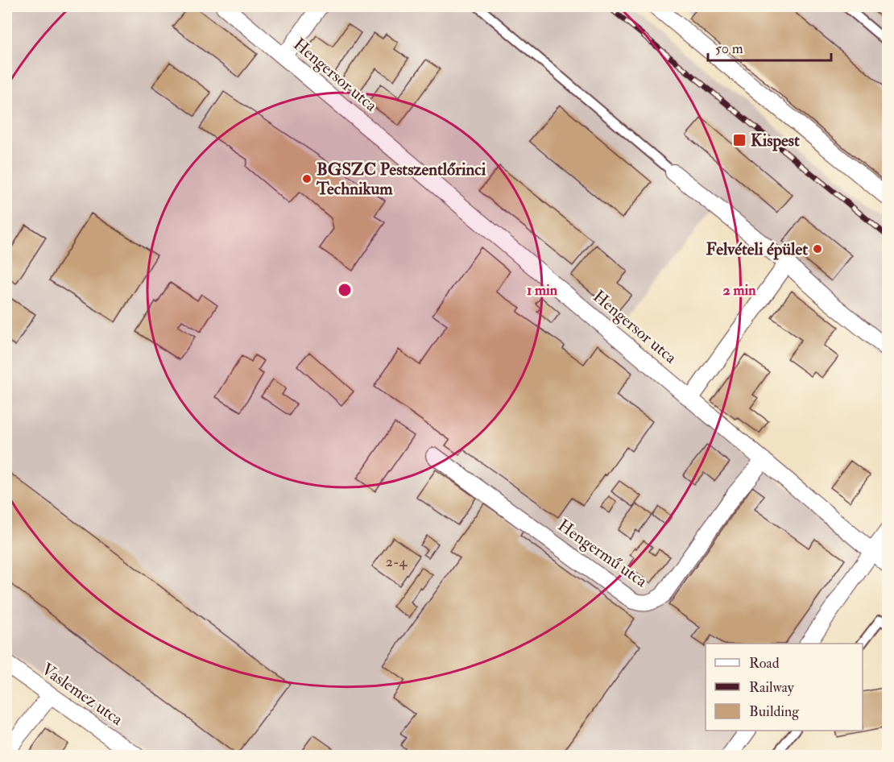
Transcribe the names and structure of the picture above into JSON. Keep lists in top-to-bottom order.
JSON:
{
  "streets": {
    "street": ["Hengersor utca", "Hengermű utca", "Vaslemez utca"]
  },
  "crossings": [
    ["Hengersor utca", "Hengermű utca"]
  ],
  "places": {
    "transit": ["Kispest"],
    "other": ["BGSZC Pestszentlőrinci Technikum", "Felvételi épület"]
  },
  "house_numbers": ["2-4"],
  "legend": ["Road", "Railway", "Building"],
  "scale_bar": "50 m",
  "rings": ["1 min", "2 min"]
}
